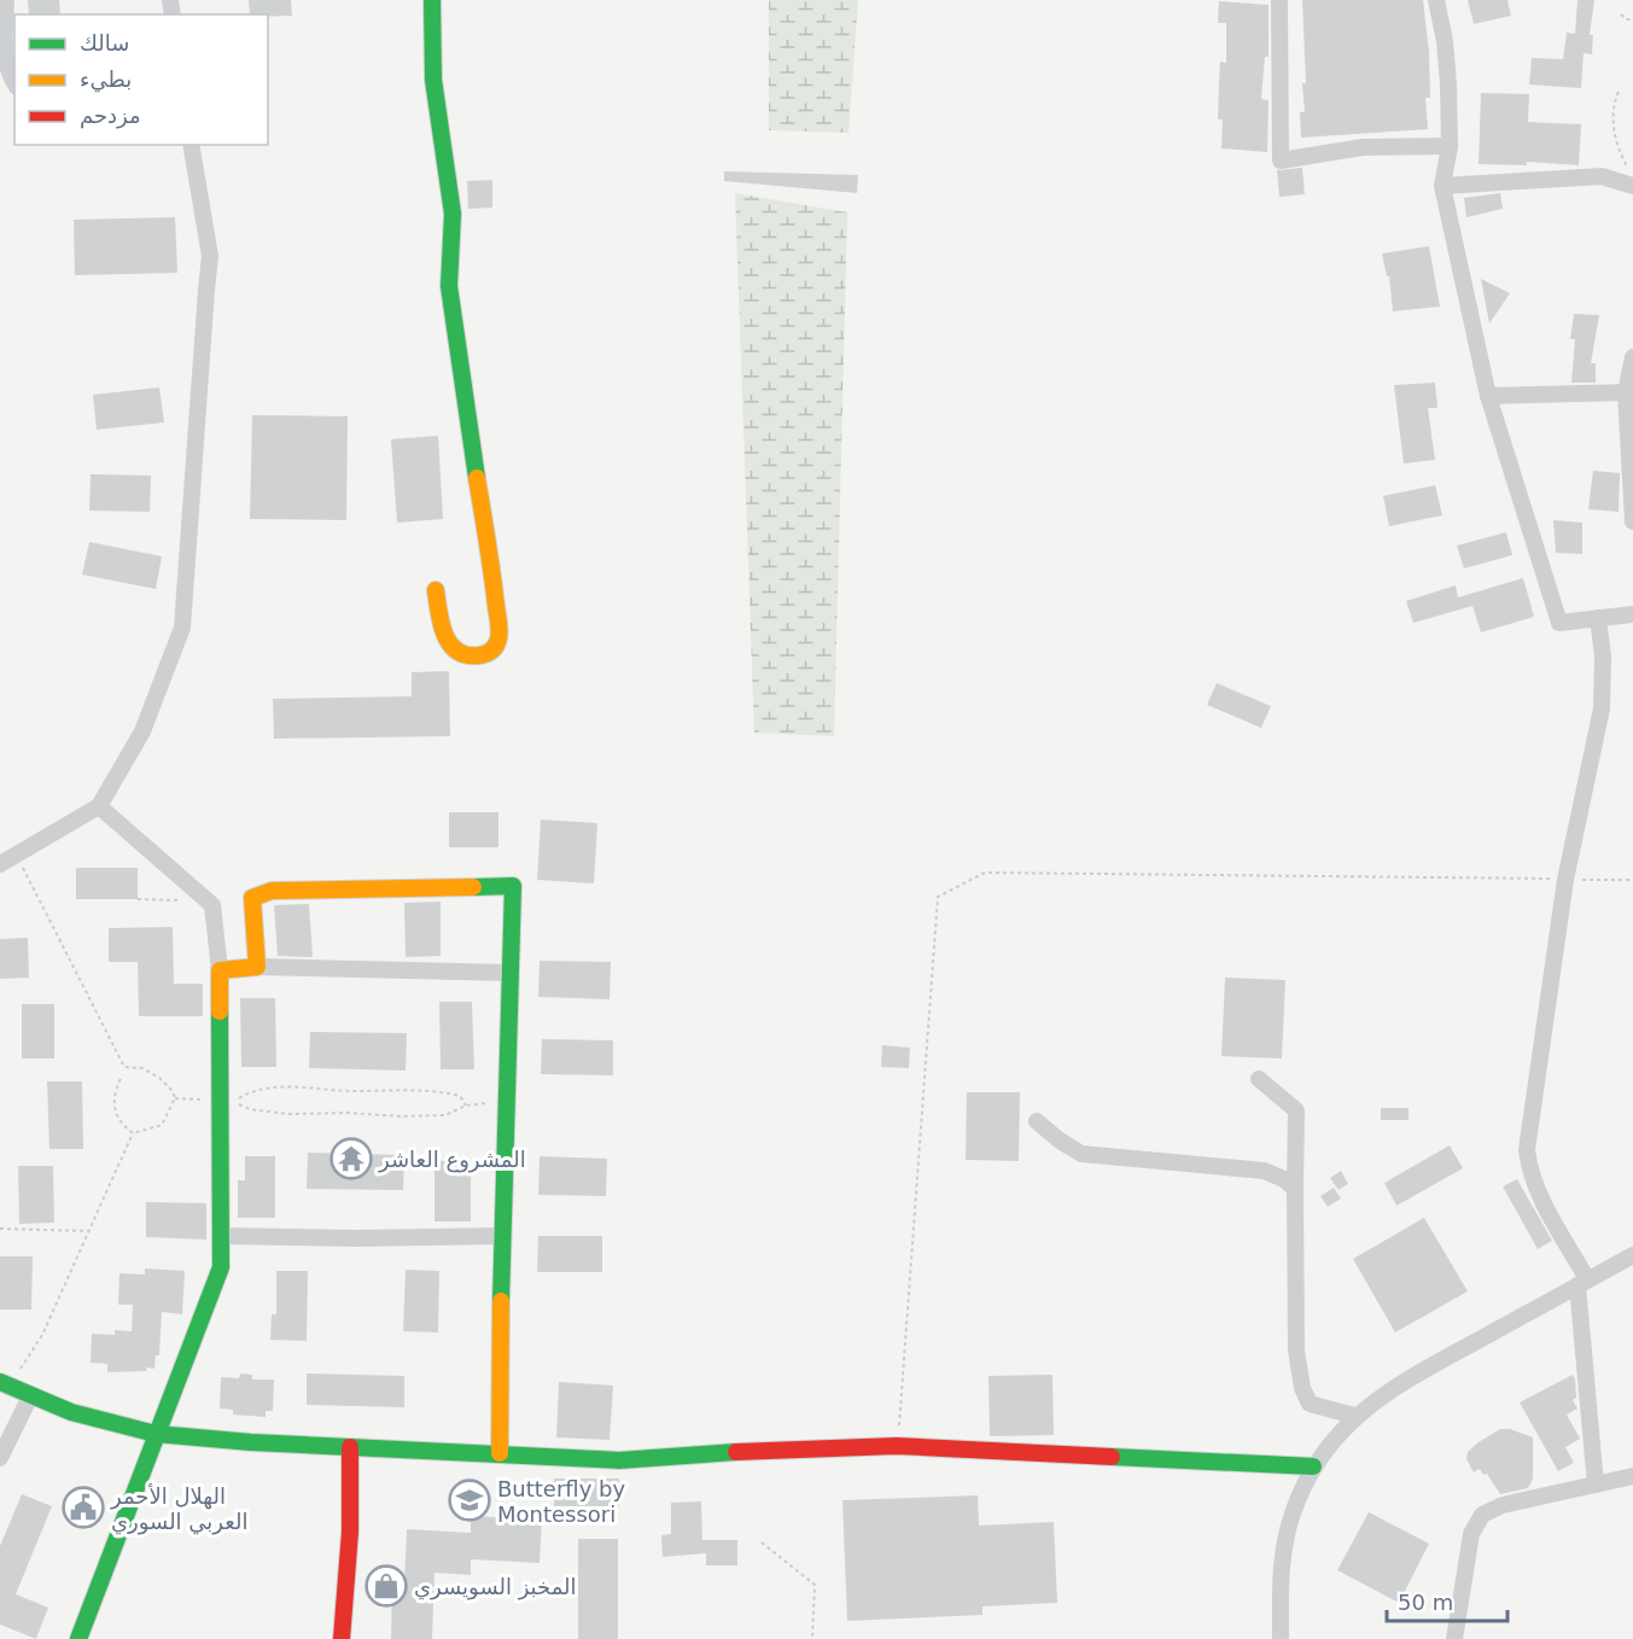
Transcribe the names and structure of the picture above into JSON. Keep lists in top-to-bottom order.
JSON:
{
  "places": {
    "temple": ["المشروع العاشر"],
    "school or university": ["Butterfly by Montessori"],
    "public building": ["الهلال الأحمر العربي السوري"],
    "shop": ["المخبز السويسري"]
  },
  "legend": ["سالك", "بطيء", "مزدحم"],
  "scale_bar": "50 m"
}
